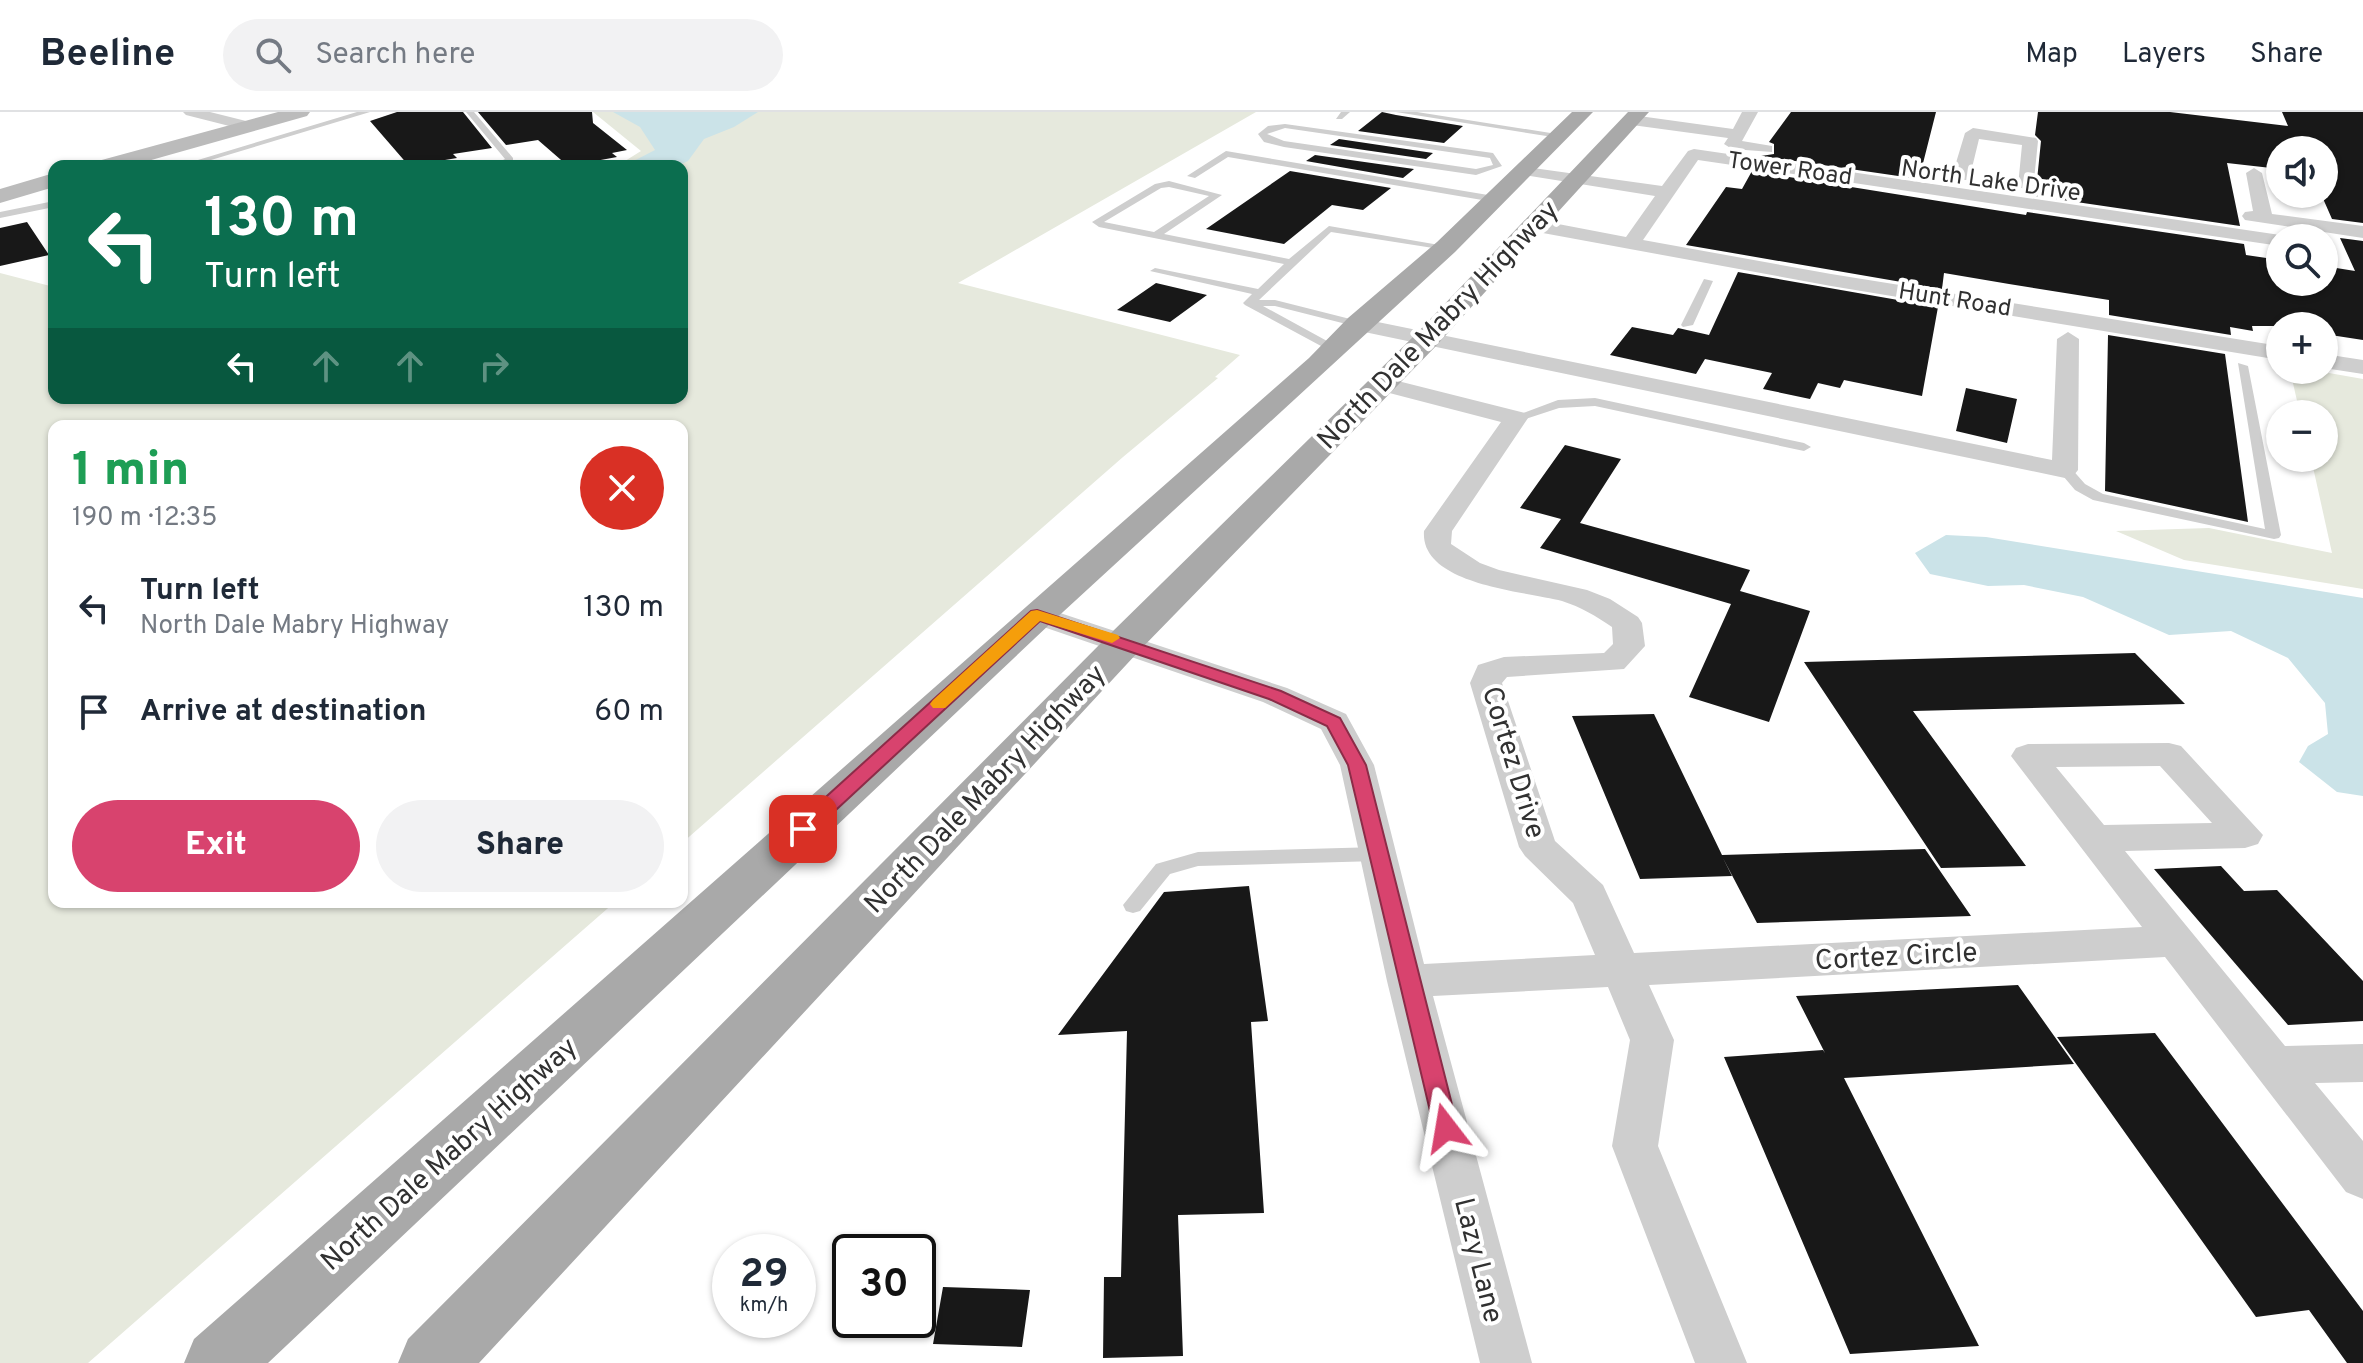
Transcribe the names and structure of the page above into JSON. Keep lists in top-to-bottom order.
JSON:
{
  "streets": {
    "main road": ["North Dale Mabry Highway"],
    "street": [
      "Tower Road",
      "North Lake Drive",
      "Hunt Road",
      "Cortez Drive",
      "Cortez Circle",
      "Lazy Lane"
    ]
  },
  "crossings": [
    ["Tower Road", "Hunt Road"],
    ["North Lake Drive", "North Dale Mabry Highway"],
    ["Hunt Road", "North Dale Mabry Highway"],
    ["North Dale Mabry Highway", "Lazy Lane"],
    ["Cortez Drive", "Cortez Circle"],
    ["Cortez Circle", "Lazy Lane"]
  ],
  "page": {
    "header": "Beeline",
    "search": "Search here",
    "nav": ["Map", "Layers", "Share"],
    "map_buttons": ["+", "−"],
    "turn": ["130 m", "Turn left"],
    "heading": ["1 min", "190 m · 12:35"],
    "list": [
      {
        "name": "Turn left",
        "note": "North Dale Mabry Highway",
        "value": "130 m"
      },
      {
        "name": "Arrive at destination",
        "value": "60 m"
      }
    ],
    "buttons": ["Exit", "Share"],
    "speed": "29 km/h",
    "limit": "30"
  }
}
